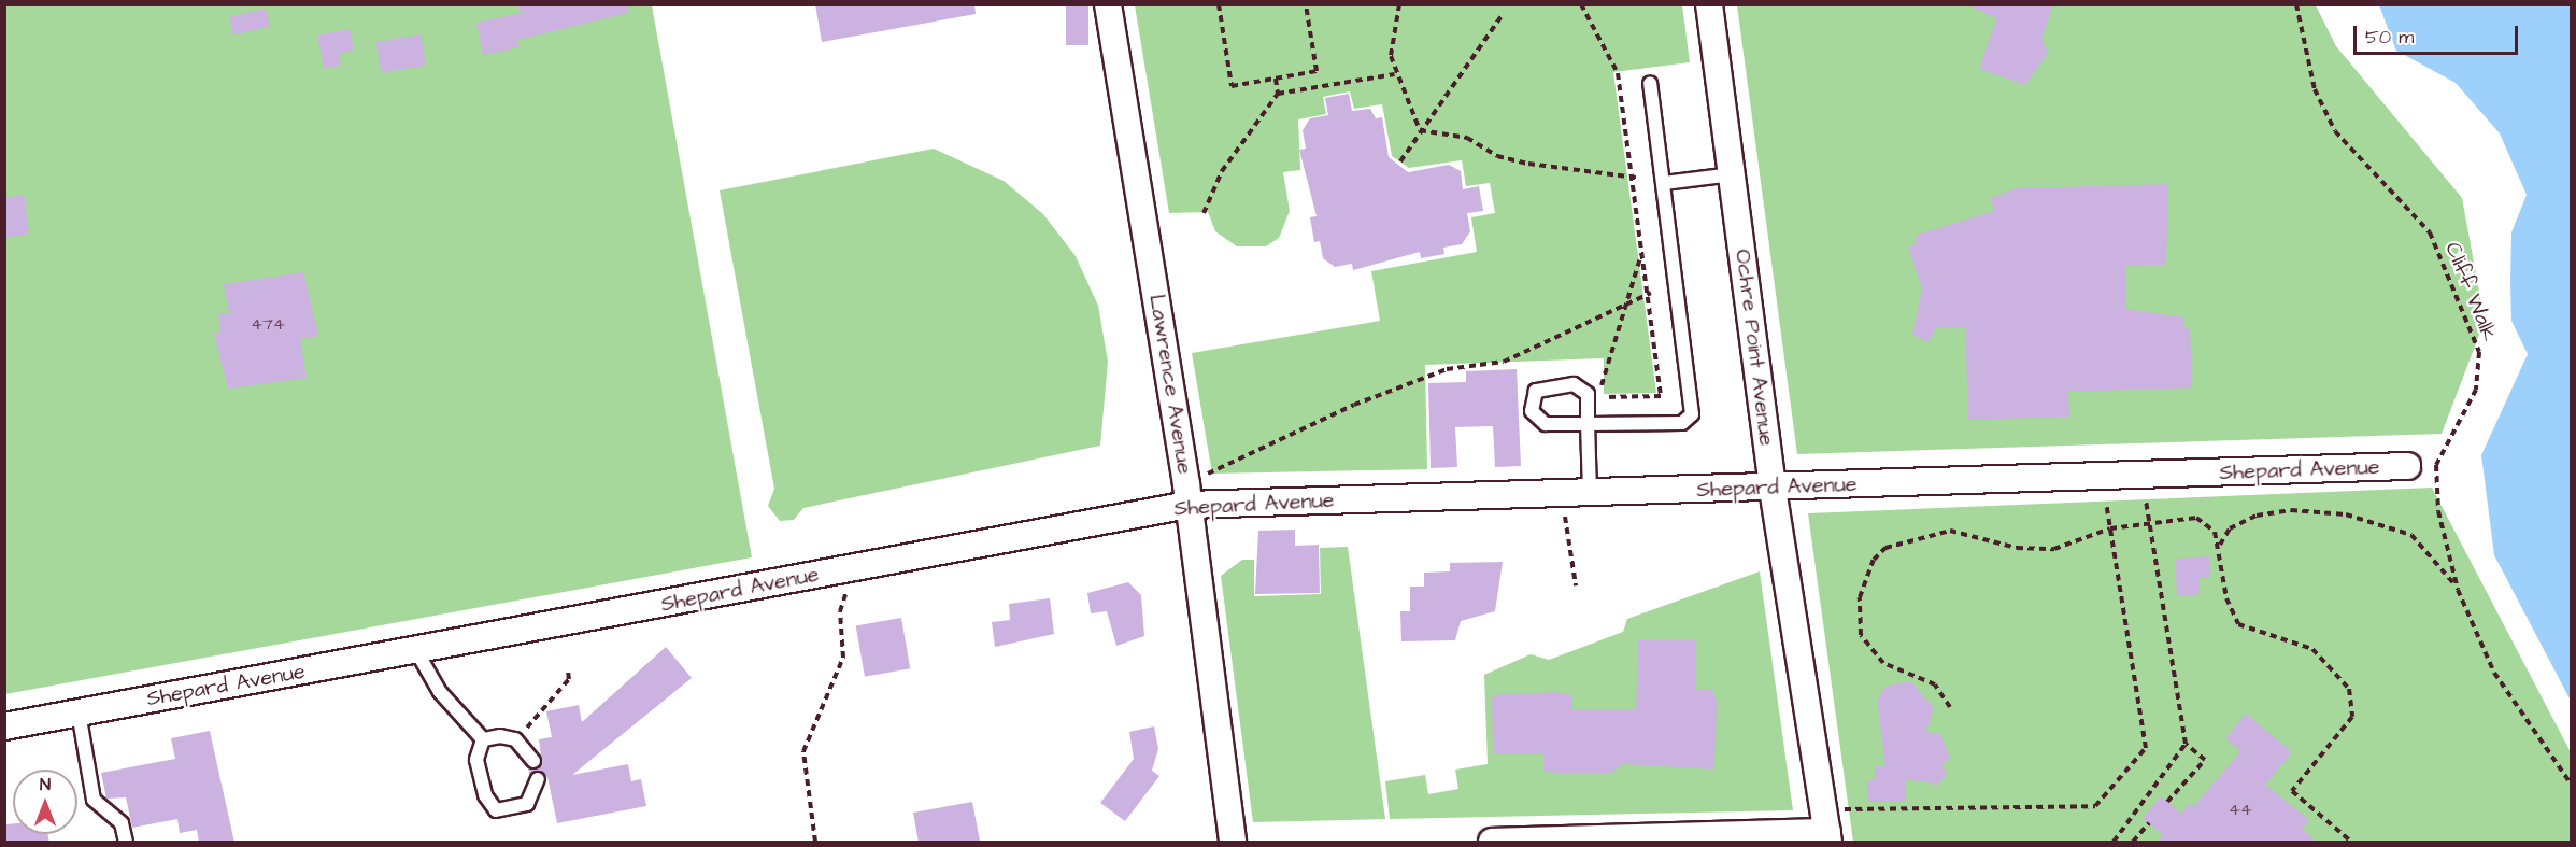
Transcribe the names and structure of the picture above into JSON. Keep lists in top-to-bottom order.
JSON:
{
  "streets": {
    "street": ["Ochre Point Avenue", "Lawrence Avenue", "Shepard Avenue"],
    "path": ["Cliff Walk"]
  },
  "crossings": [
    ["Ochre Point Avenue", "Shepard Avenue"],
    ["Lawrence Avenue", "Shepard Avenue"]
  ],
  "house_numbers": ["474", "44"],
  "scale_bar": "50 m",
  "north": "top"
}
